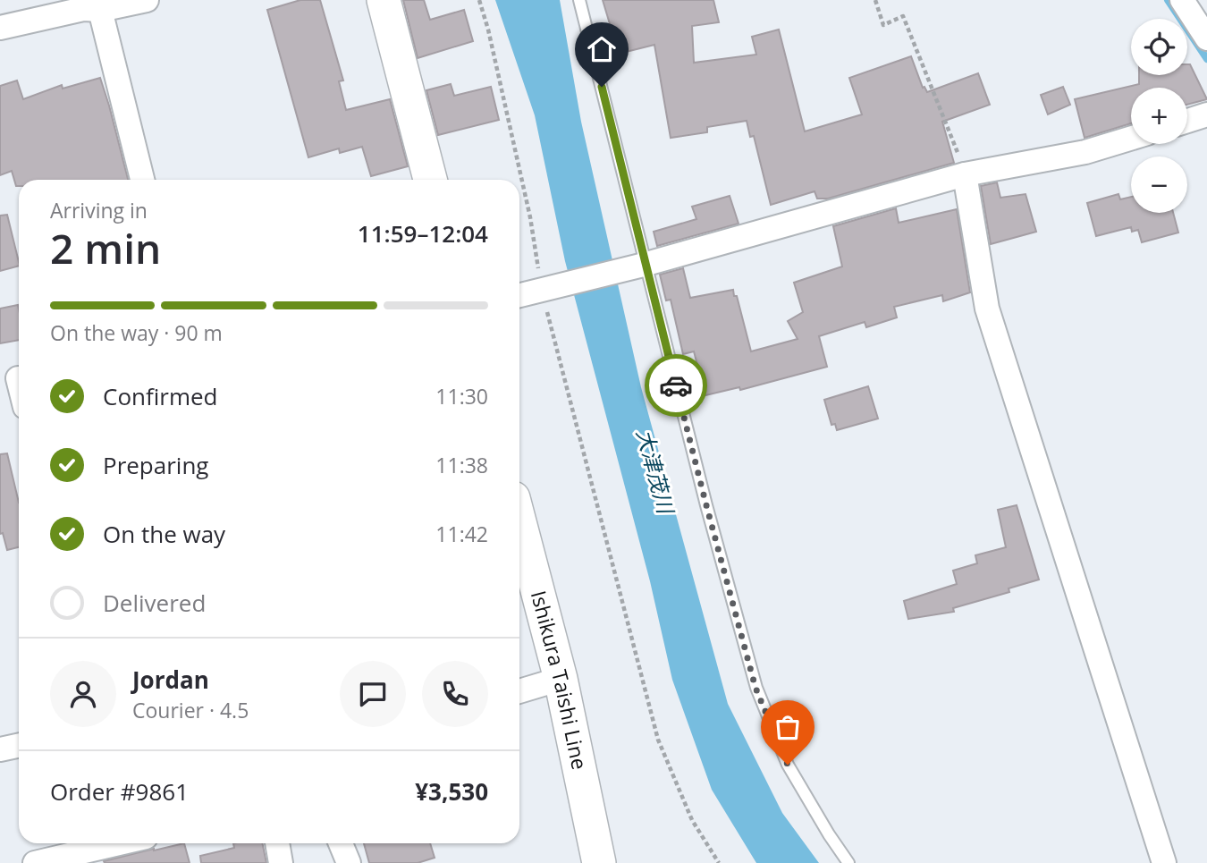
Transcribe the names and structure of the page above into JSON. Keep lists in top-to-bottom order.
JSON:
{
  "streets": {
    "main road": ["Ishikura Taishi Line"]
  },
  "water": ["大津茂川"],
  "page": {
    "map_buttons": ["+", "−"],
    "heading": ["2 min", "Arriving in", "11:59–12:04"],
    "panel": [
      "Jordan",
      "Courier · 4.5",
      "Order #9861",
      "¥3,530"
    ],
    "bar": "On the way · 90 m",
    "list": [
      ["Confirmed", "11:30"],
      ["Preparing", "11:38"],
      ["On the way", "11:42"],
      "Delivered"
    ]
  }
}
